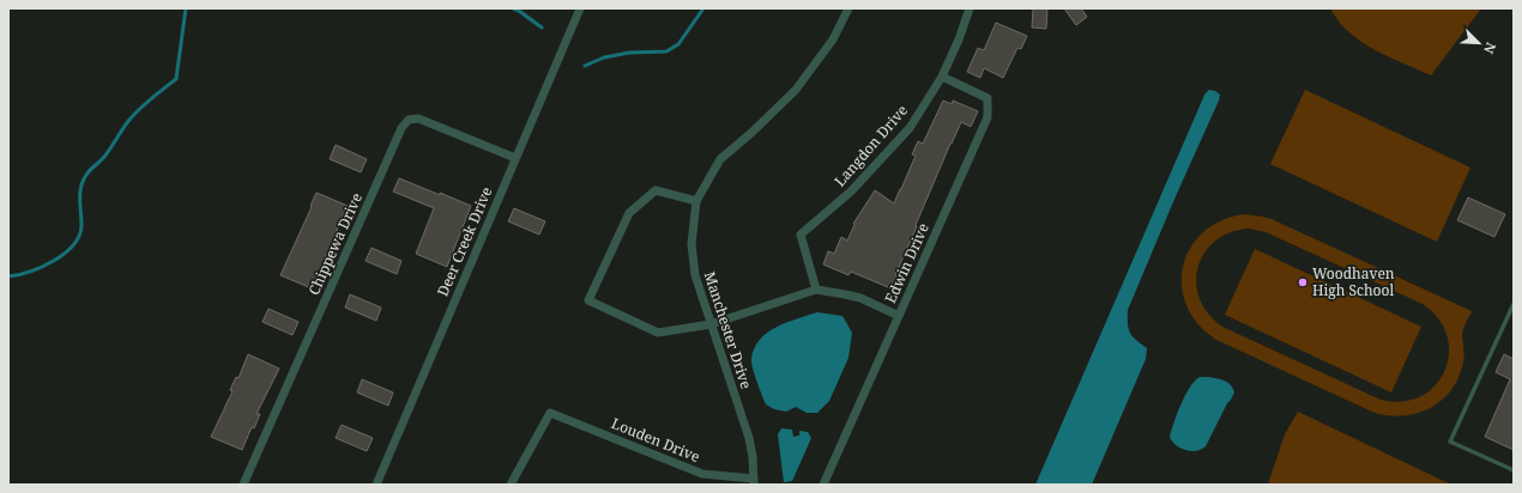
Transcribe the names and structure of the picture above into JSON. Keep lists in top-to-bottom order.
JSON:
{
  "streets": {
    "street": [
      "Langdon Drive",
      "Deer Creek Drive",
      "Chippewa Drive",
      "Edwin Drive",
      "Manchester Drive",
      "Louden Drive"
    ]
  },
  "crossings": [
    ["Langdon Drive", "Edwin Drive"],
    ["Deer Creek Drive", "Chippewa Drive"],
    ["Manchester Drive", "Louden Drive"]
  ],
  "places": ["Woodhaven High School"],
  "north": "bottom right"
}
